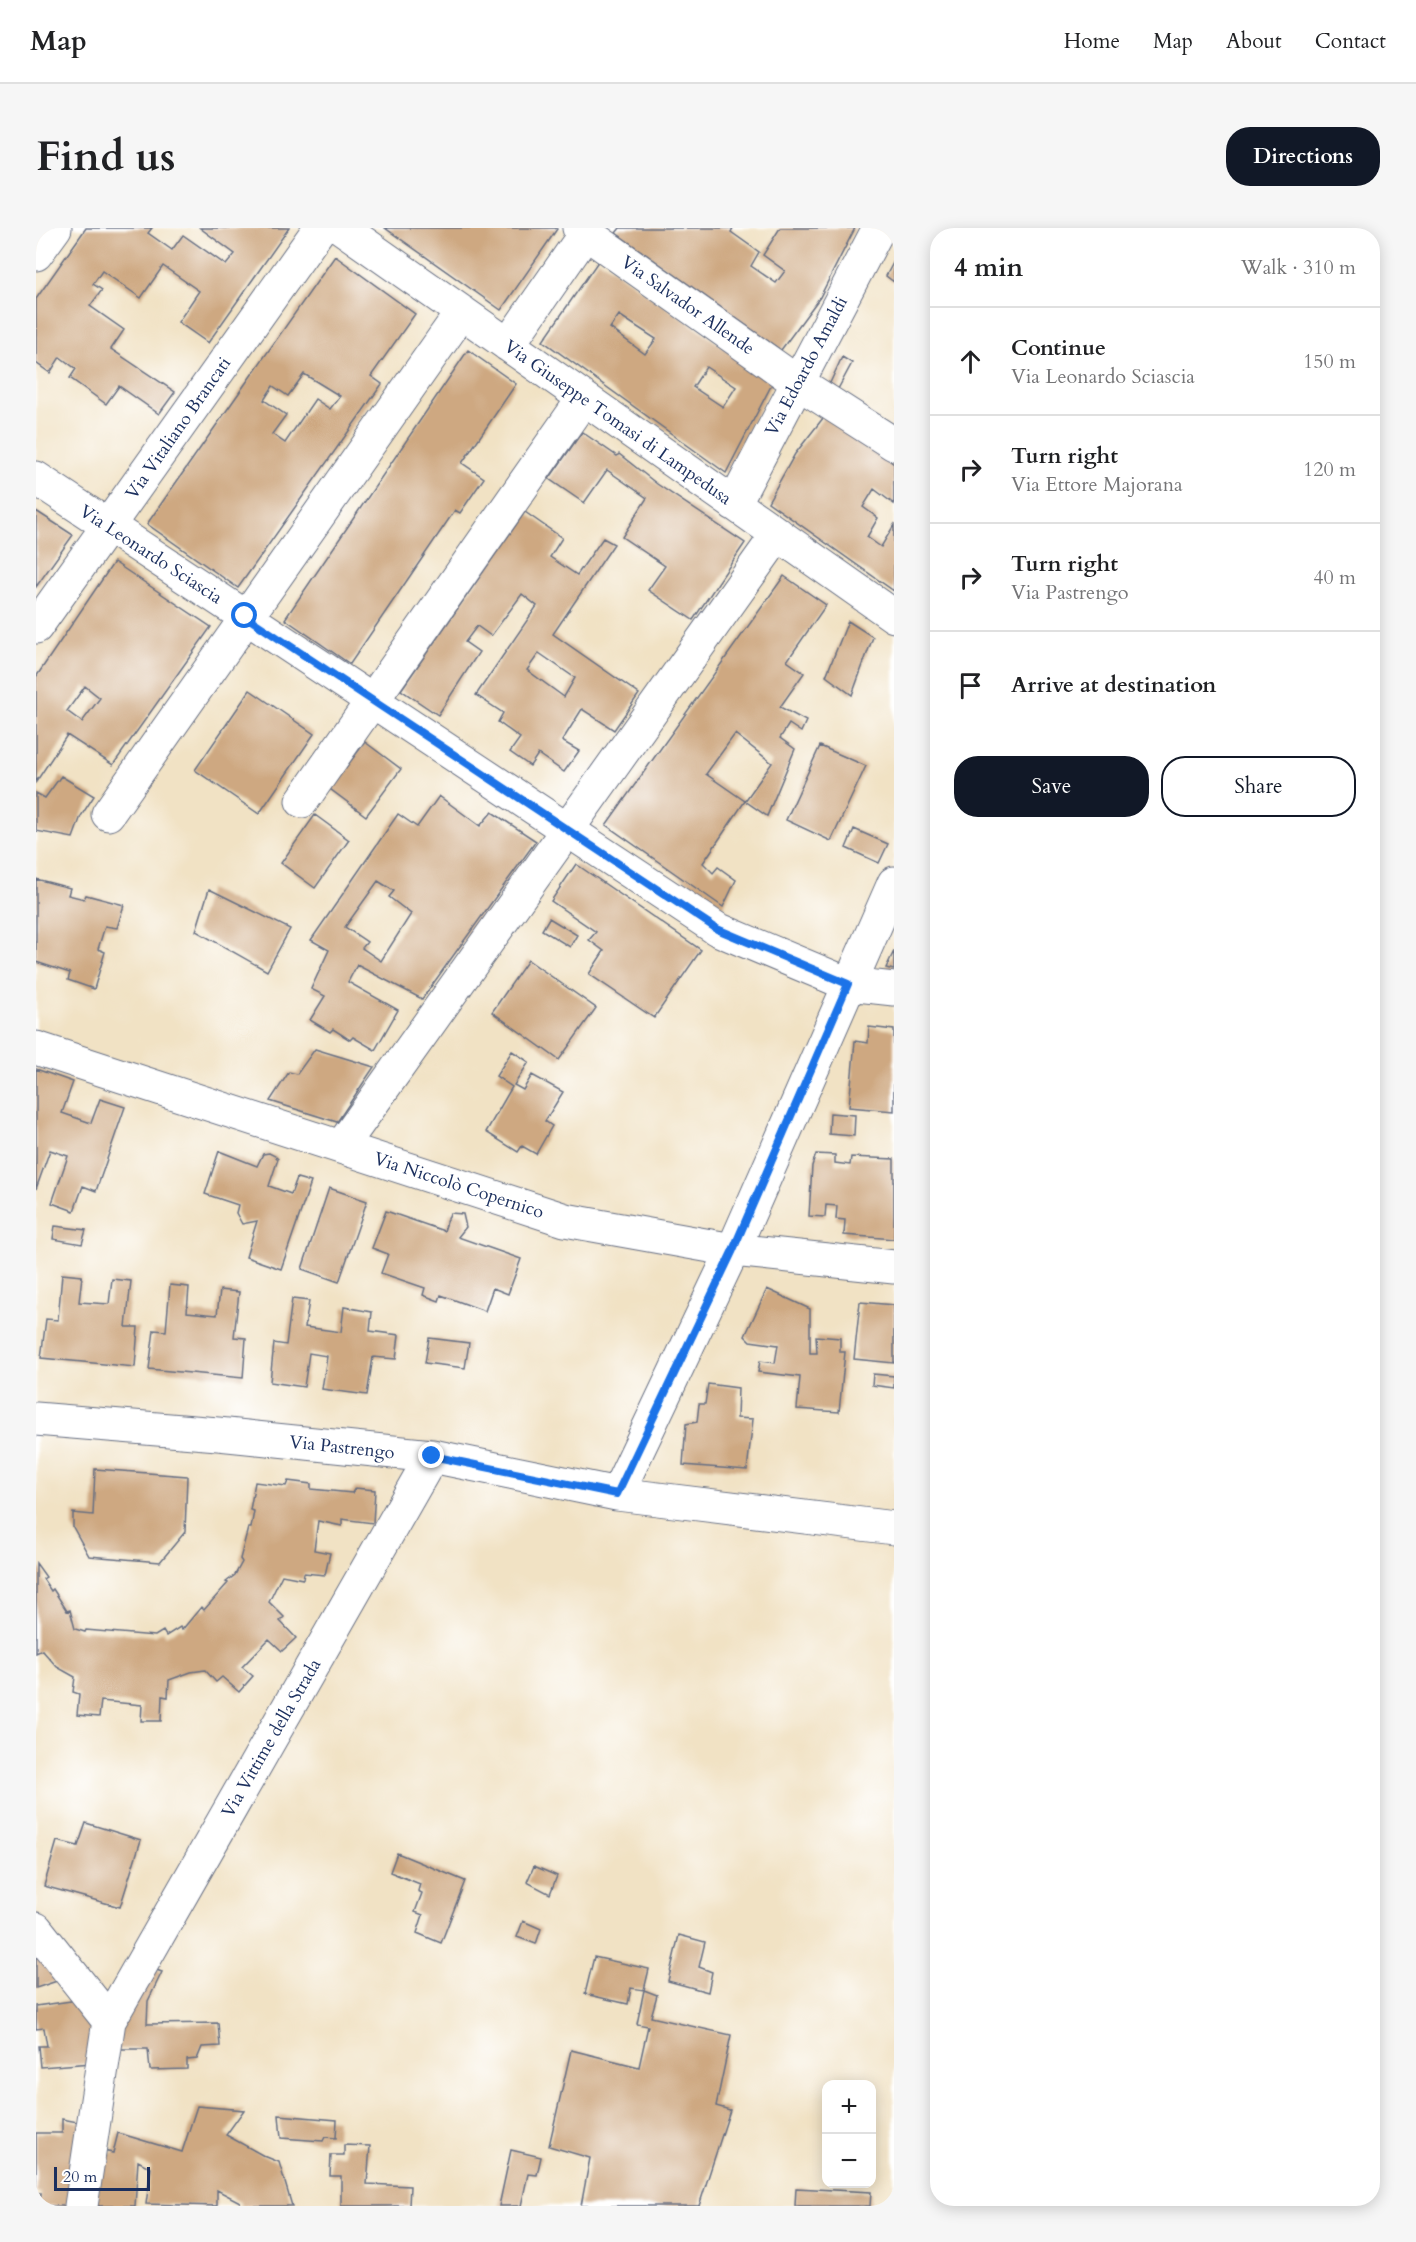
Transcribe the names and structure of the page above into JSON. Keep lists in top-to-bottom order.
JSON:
{
  "streets": {
    "street": [
      "Via Salvador Allende",
      "Via Edoardo Amaldi",
      "Via Giuseppe Tomasi di Lampedusa",
      "Via Vitaliano Brancati",
      "Via Leonardo Sciascia",
      "Via Niccolò Copernico",
      "Via Pastrengo",
      "Via Vittime della Strada"
    ]
  },
  "crossings": [
    ["Via Salvador Allende", "Via Edoardo Amaldi"],
    ["Via Edoardo Amaldi", "Via Giuseppe Tomasi di Lampedusa"],
    ["Via Vitaliano Brancati", "Via Leonardo Sciascia"],
    ["Via Pastrengo", "Via Vittime della Strada"]
  ],
  "scale_bar": "20 m",
  "page": {
    "header": "Map",
    "nav": [
      "Home",
      "Map",
      "About",
      "Contact"
    ],
    "buttons": [
      "Directions",
      ["Save", "Share"]
    ],
    "title": "Find us",
    "heading": ["4 min", "Walk · 310 m"],
    "list": [
      ["Continue", "Via Leonardo Sciascia", "150 m"],
      ["Turn right", "Via Ettore Majorana", "120 m"],
      ["Turn right", "Via Pastrengo", "40 m"],
      "Arrive at destination"
    ],
    "map_buttons": ["+", "−"],
    "scale": "20 m"
  }
}
